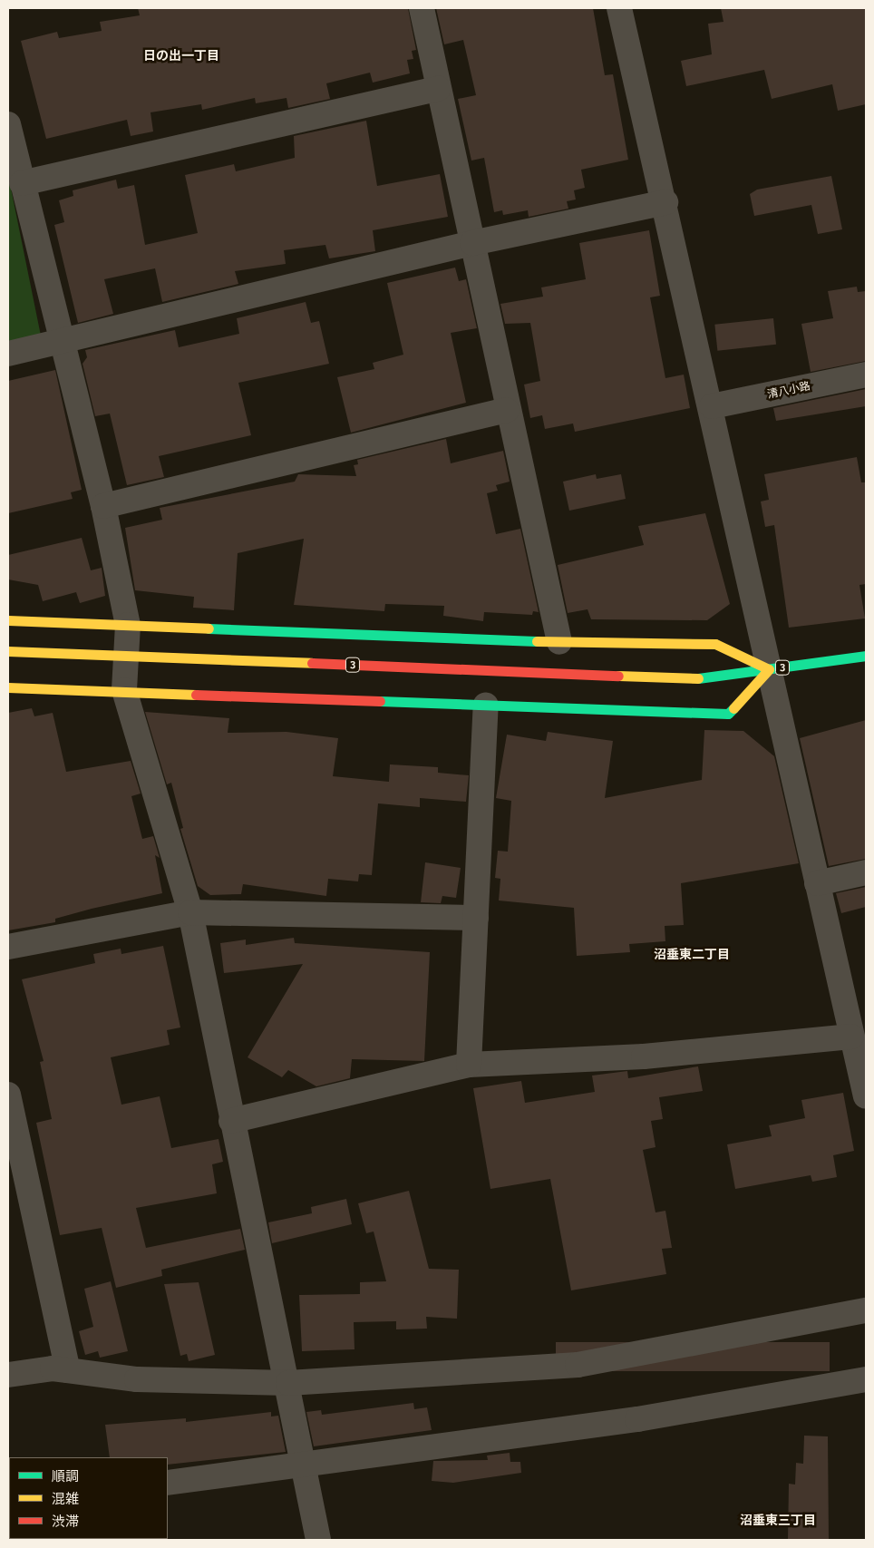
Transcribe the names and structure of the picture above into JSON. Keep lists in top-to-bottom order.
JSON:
{
  "streets": {
    "street": ["清八小路", "3"]
  },
  "districts": ["日の出一丁目", "沼垂東二丁目", "沼垂東三丁目"],
  "legend": ["順調", "混雑", "渋滞"]
}
